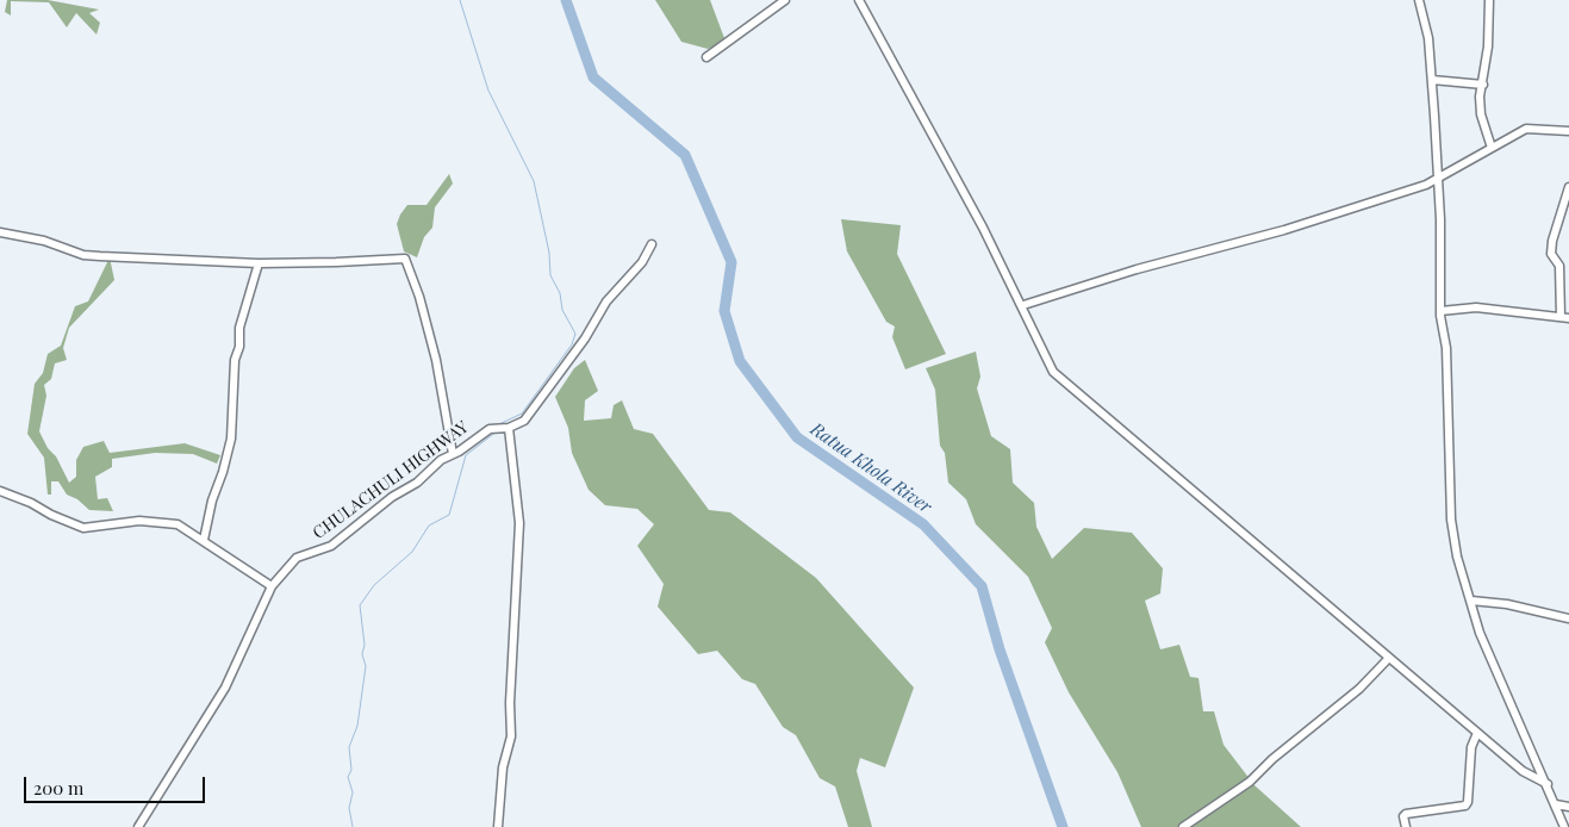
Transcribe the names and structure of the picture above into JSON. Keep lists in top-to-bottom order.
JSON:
{
  "streets": {
    "street": ["CHULACHULI HIGHWAY"]
  },
  "water": ["Ratua Khola River"],
  "scale_bar": "200 m"
}
